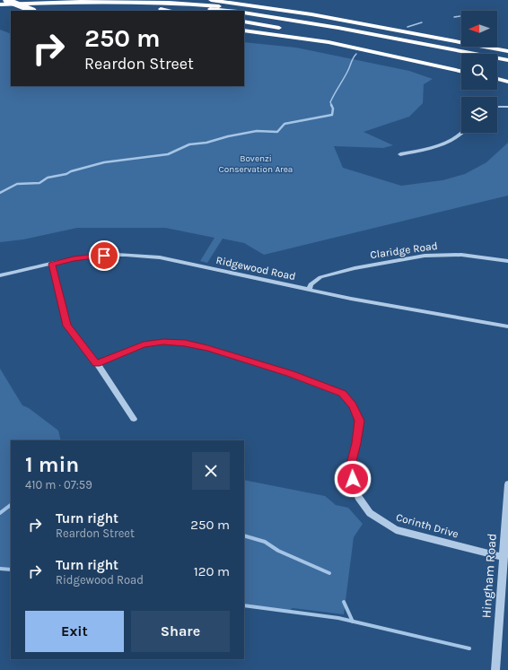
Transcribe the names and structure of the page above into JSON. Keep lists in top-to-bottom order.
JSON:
{
  "streets": {
    "street": [
      "Claridge Road",
      "Ridgewood Road",
      "Corinth Drive",
      "Hingham Road"
    ]
  },
  "crossings": [
    ["Claridge Road", "Ridgewood Road"],
    ["Corinth Drive", "Hingham Road"]
  ],
  "parks": ["Bovenzi Conservation Area"],
  "north": "left",
  "page": {
    "turn": ["250 m", "Reardon Street"],
    "heading": ["1 min", "410 m · 07:59"],
    "list": [
      {
        "name": "Turn right",
        "note": "Reardon Street",
        "value": "250 m"
      },
      {
        "name": "Turn right",
        "note": "Ridgewood Road",
        "value": "120 m"
      }
    ],
    "buttons": ["Exit", "Share"]
  }
}
